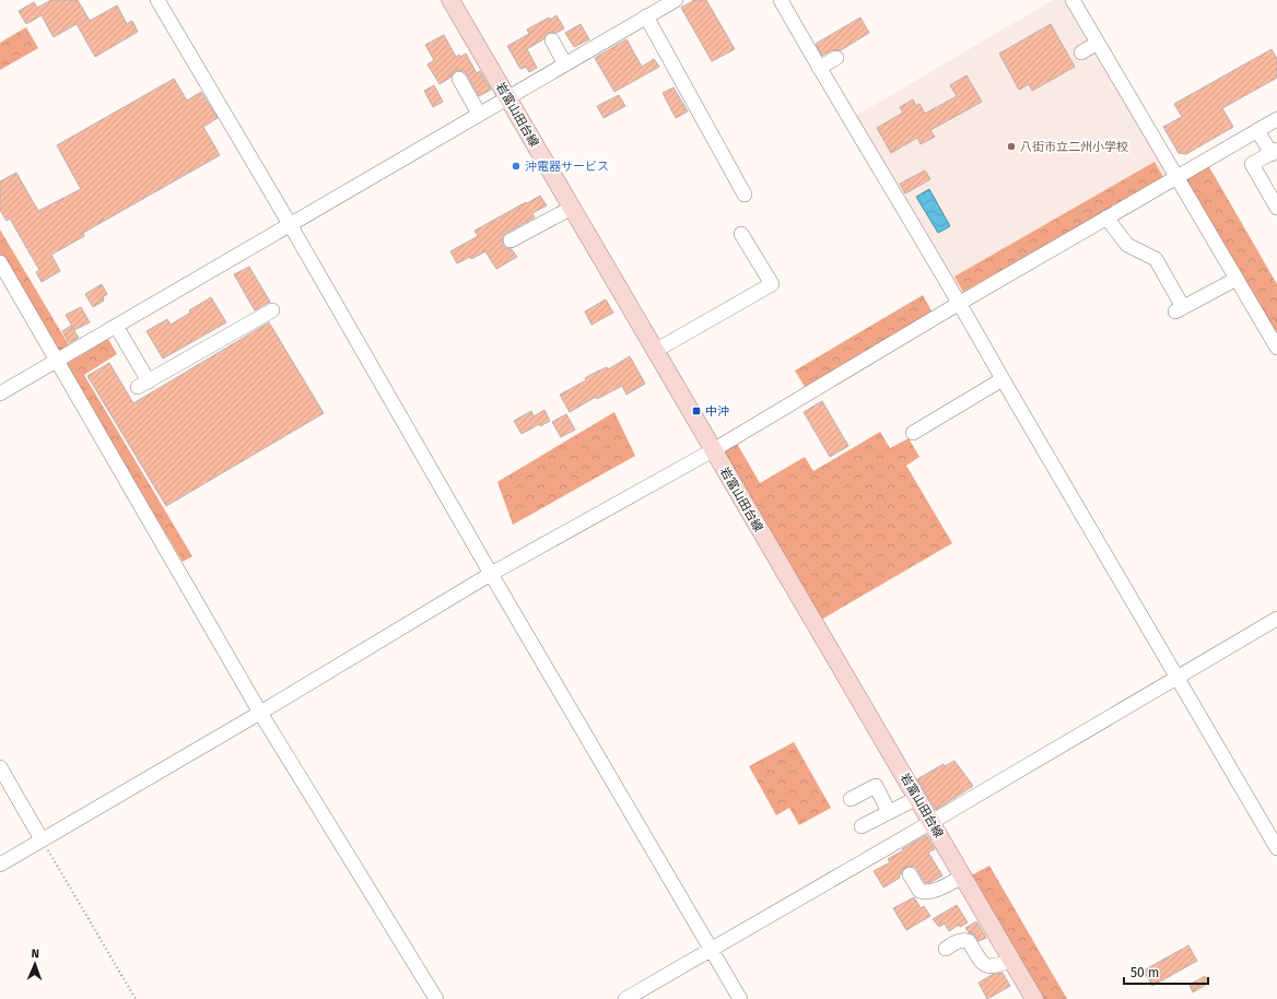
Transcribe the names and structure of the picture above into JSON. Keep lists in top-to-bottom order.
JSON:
{
  "streets": {
    "main road": ["岩富山田台線"]
  },
  "places": {
    "other": ["八街市立二州小学校", "沖電器サービス"],
    "transit": ["中沖"]
  },
  "scale_bar": "50 m",
  "north": "top"
}
